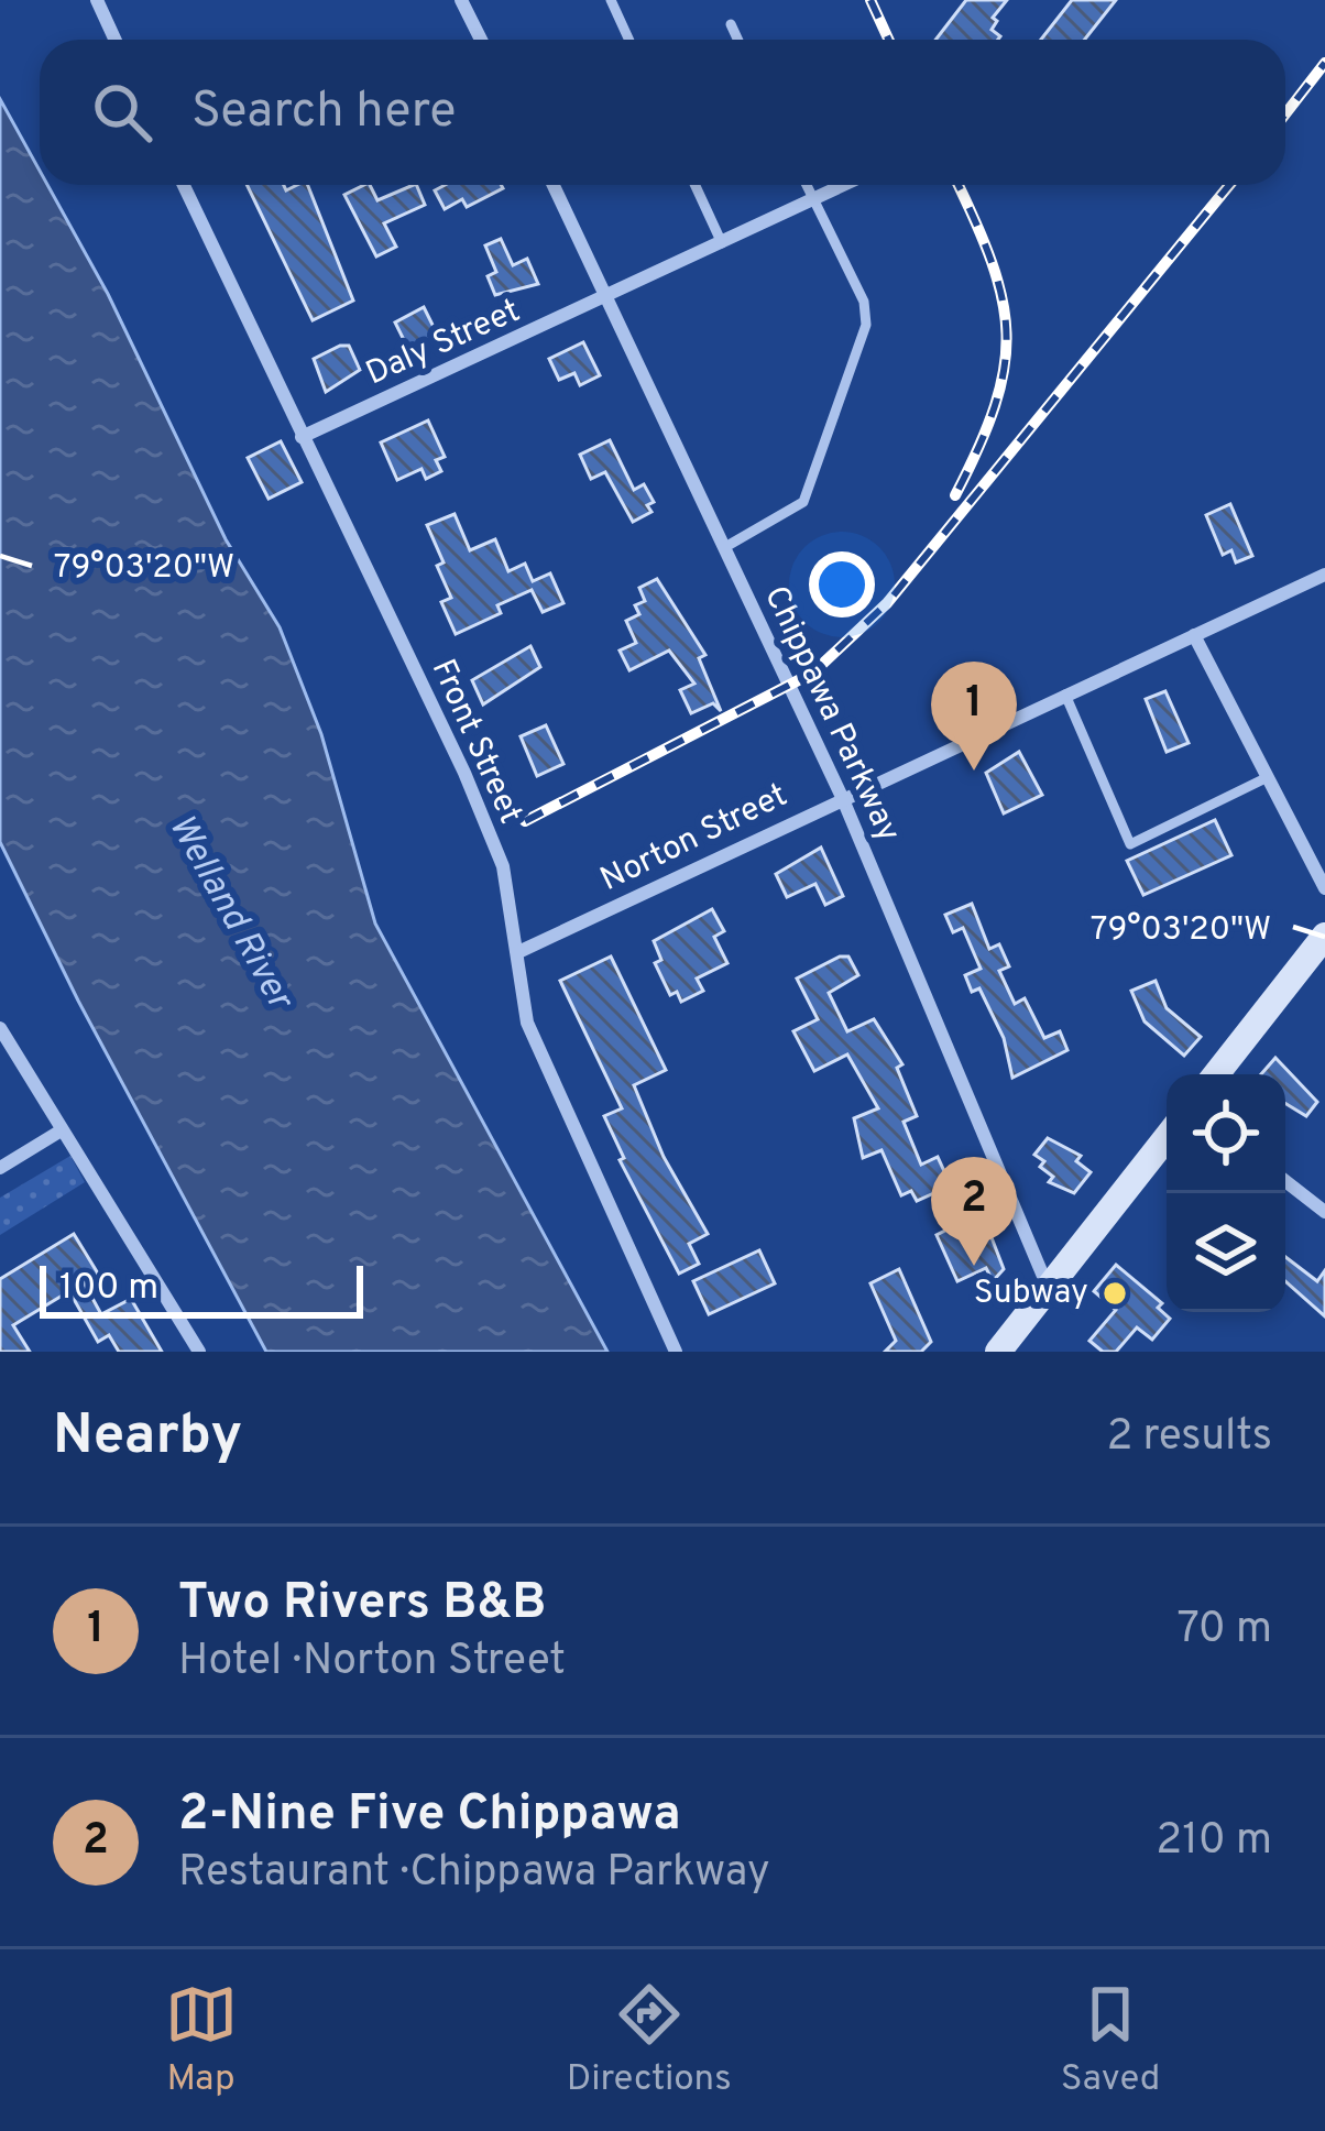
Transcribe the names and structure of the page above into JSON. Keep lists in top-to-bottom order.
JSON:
{
  "streets": {
    "street": [
      "Daly Street",
      "Chippawa Parkway",
      "Front Street",
      "Norton Street"
    ]
  },
  "crossings": [
    ["Daly Street", "Chippawa Parkway"],
    ["Daly Street", "Front Street"],
    ["Chippawa Parkway", "Norton Street"],
    ["Front Street", "Norton Street"]
  ],
  "water": ["Welland River"],
  "places": ["Subway"],
  "scale_bar": "100 m",
  "page": {
    "search": "Search here",
    "pins": ["1", "2"],
    "scale": "100 m",
    "heading": ["Nearby", "2 results"],
    "list": [
      {
        "mark": "1",
        "name": "Two Rivers B&B",
        "note": "Hotel · Norton Street",
        "value": "70 m"
      },
      {
        "mark": "2",
        "name": "2-Nine Five Chippawa",
        "note": "Restaurant · Chippawa Parkway",
        "value": "210 m"
      }
    ],
    "nav": ["Map", "Directions", "Saved"]
  },
  "coordinates": ["79°03'20\"W"]
}
